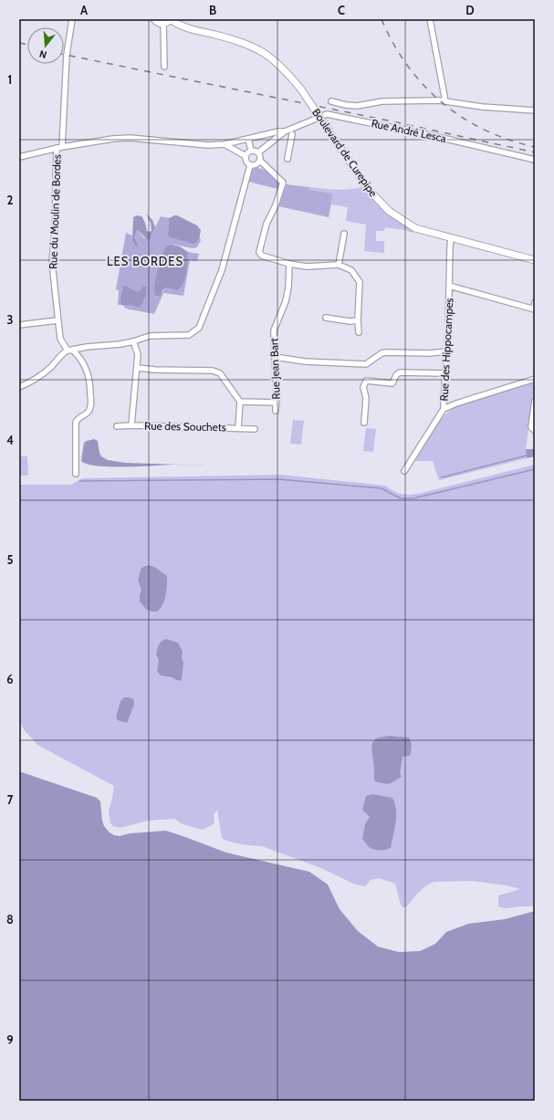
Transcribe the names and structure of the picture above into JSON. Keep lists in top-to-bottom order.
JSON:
{
  "streets": {
    "main road": ["Boulevard de Curepipe"],
    "street": [
      "Rue André Lesca",
      "Rue du Moulin de Bordes",
      "Rue des Hippocampes",
      "Rue Jean Bart",
      "Rue des Souchets"
    ]
  },
  "crossings": [
    ["Rue André Lesca", "Rue du Moulin de Bordes"],
    ["Boulevard de Curepipe", "Rue des Hippocampes"]
  ],
  "districts": ["LES BORDES"],
  "north": "bottom",
  "grid": {
    "columns": [
      "A",
      "B",
      "C",
      "D"
    ],
    "rows": [
      "1",
      "2",
      "3",
      "4",
      "5",
      "6",
      "7",
      "8",
      "9"
    ]
  }
}
